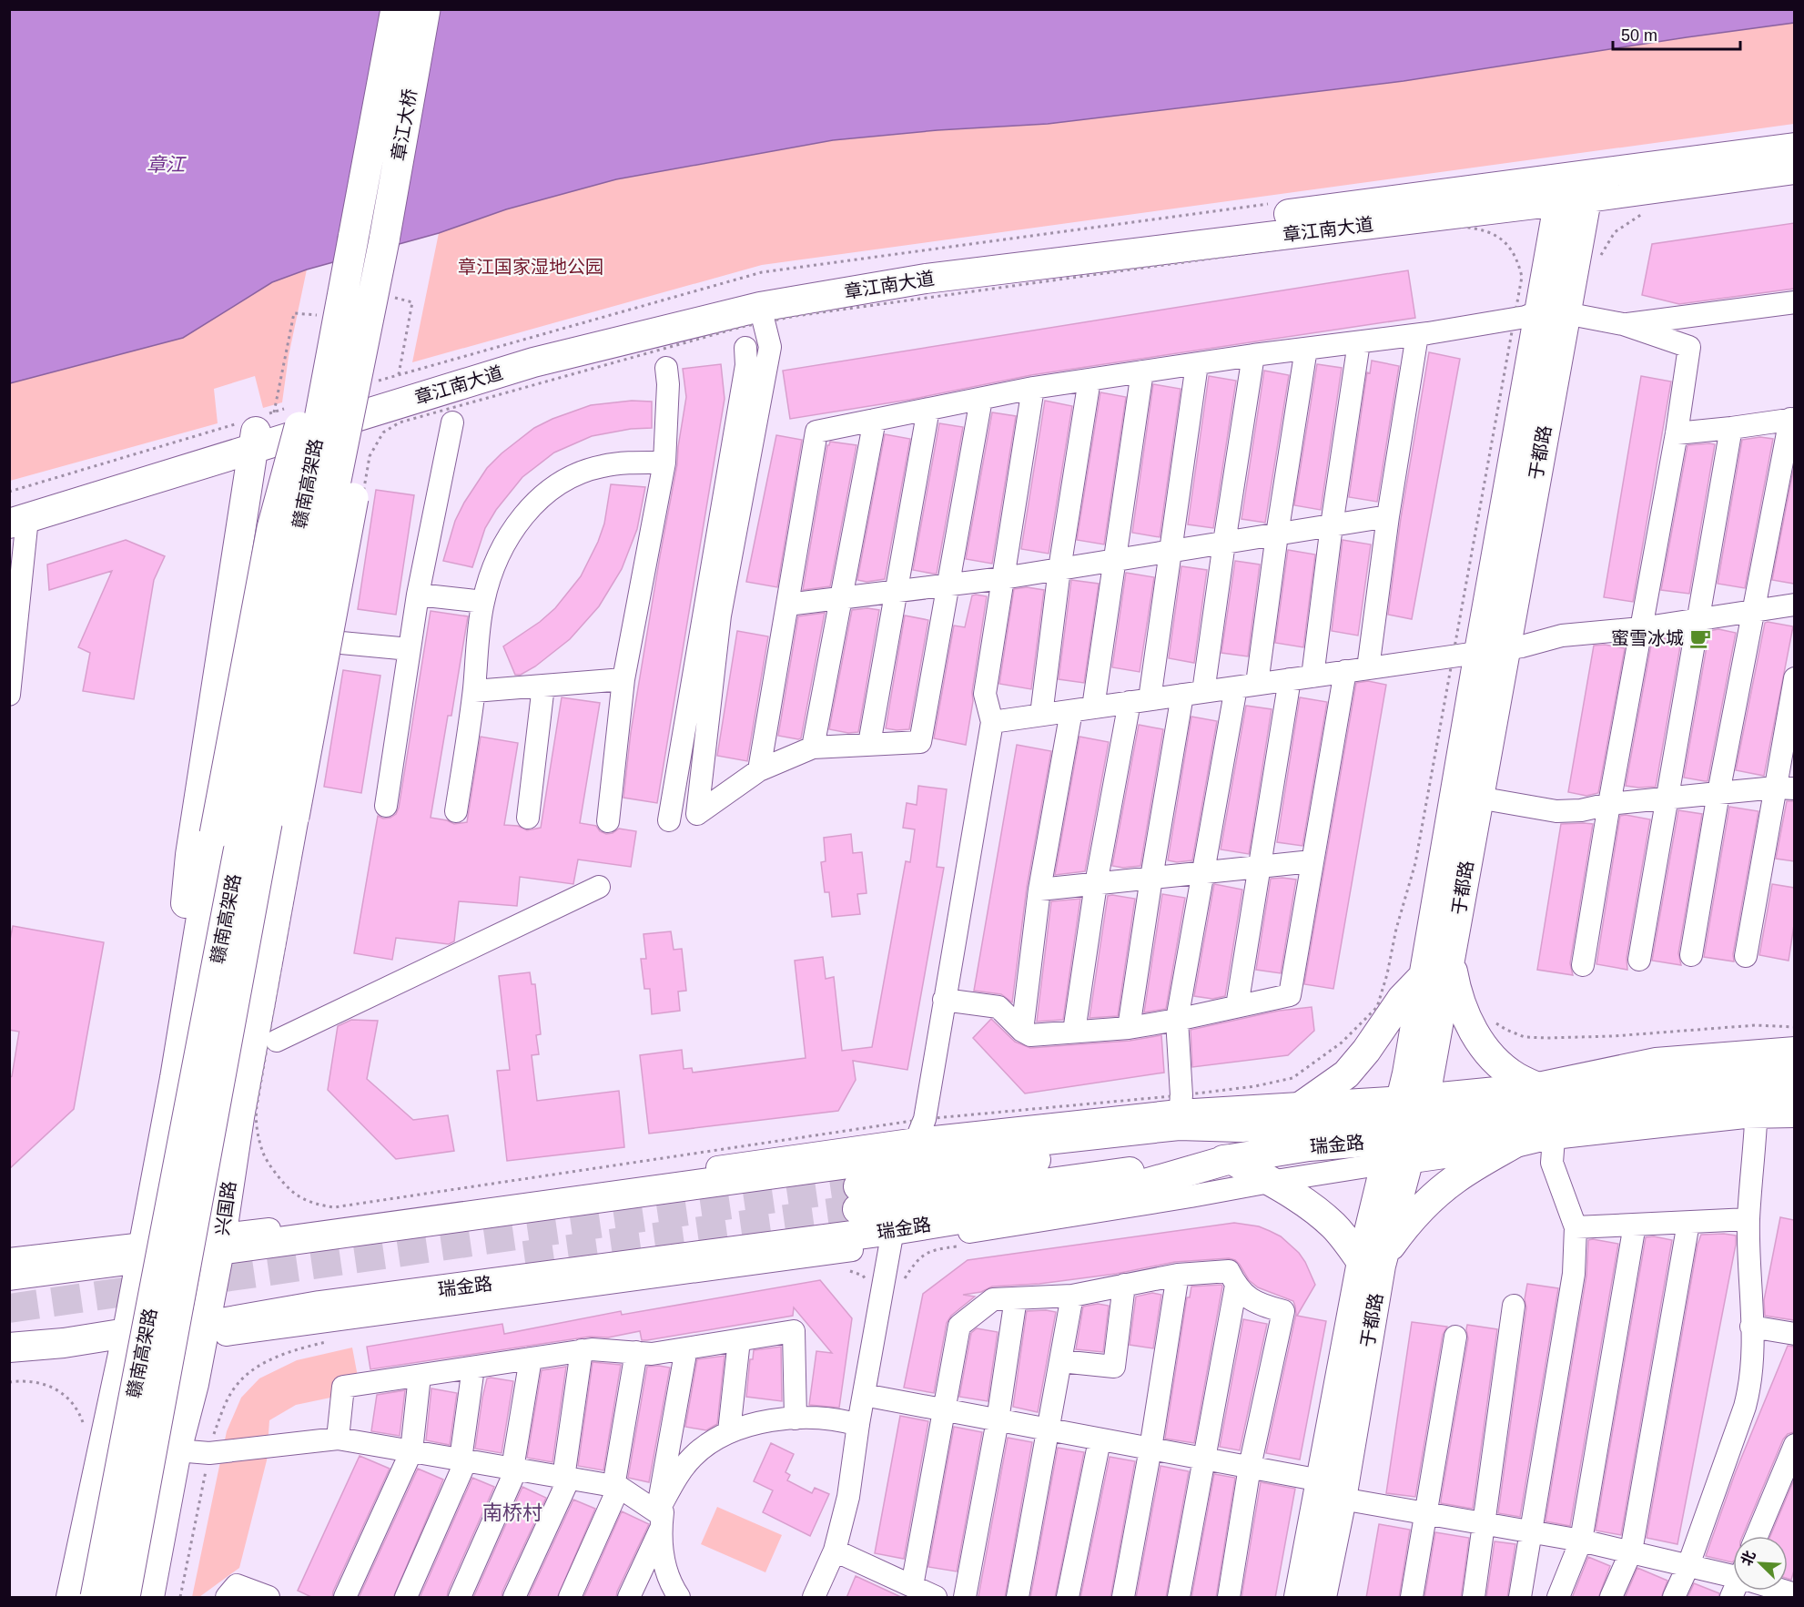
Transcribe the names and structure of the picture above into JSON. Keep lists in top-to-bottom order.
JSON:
{
  "streets": {
    "highway": ["章江大桥", "赣南高架路"],
    "main road": [
      "章江南大道",
      "于都路",
      "瑞金路",
      "兴国路"
    ]
  },
  "crossings": [
    ["章江大桥", "赣南高架路"],
    ["章江南大道", "于都路"],
    ["于都路", "瑞金路"],
    ["瑞金路", "兴国路"]
  ],
  "districts": ["南桥村"],
  "water": ["章江"],
  "parks": ["章江国家湿地公园"],
  "places": {
    "cafe": ["蜜雪冰城"]
  },
  "scale_bar": "50 m",
  "north": "top left"
}
